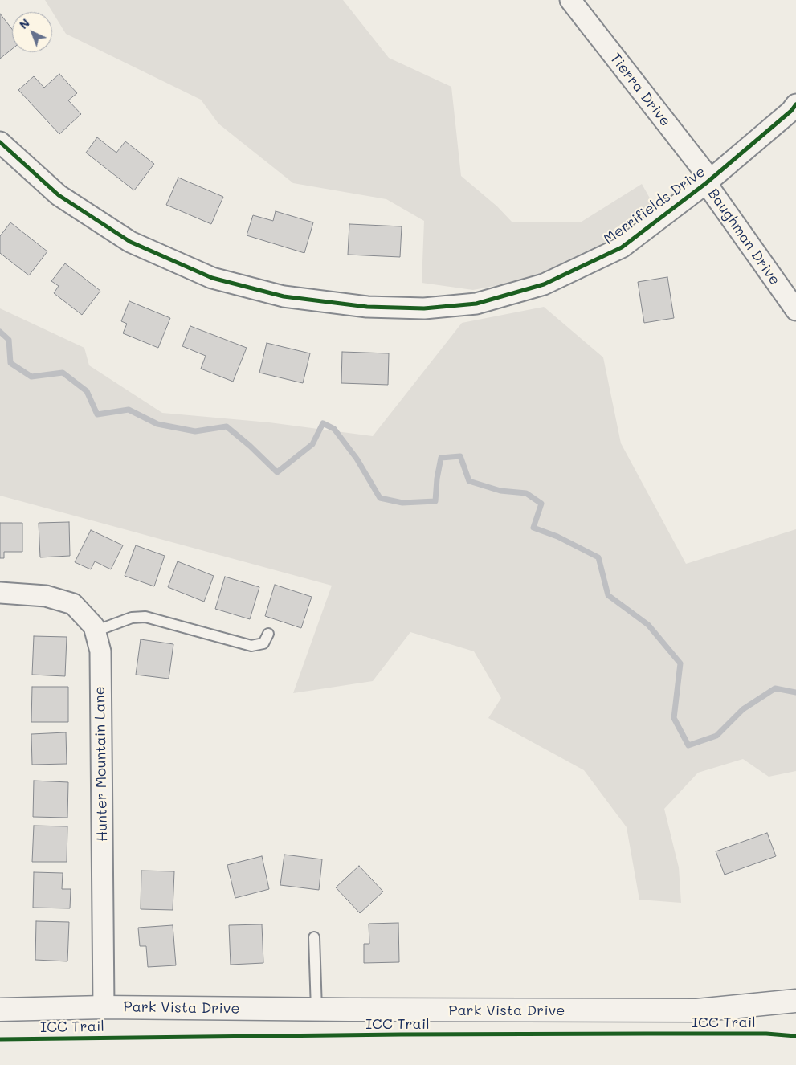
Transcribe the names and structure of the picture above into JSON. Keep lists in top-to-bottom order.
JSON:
{
  "streets": {
    "street": [
      "Tierra Drive",
      "Merrifields Drive",
      "Baughman Drive",
      "Hunter Mountain Lane",
      "Park Vista Drive"
    ],
    "cycle path": ["ICC Trail"]
  },
  "crossings": [
    ["Tierra Drive", "Merrifields Drive"],
    ["Tierra Drive", "Baughman Drive"],
    ["Merrifields Drive", "Baughman Drive"],
    ["Hunter Mountain Lane", "Park Vista Drive"]
  ],
  "north": "top left"
}
